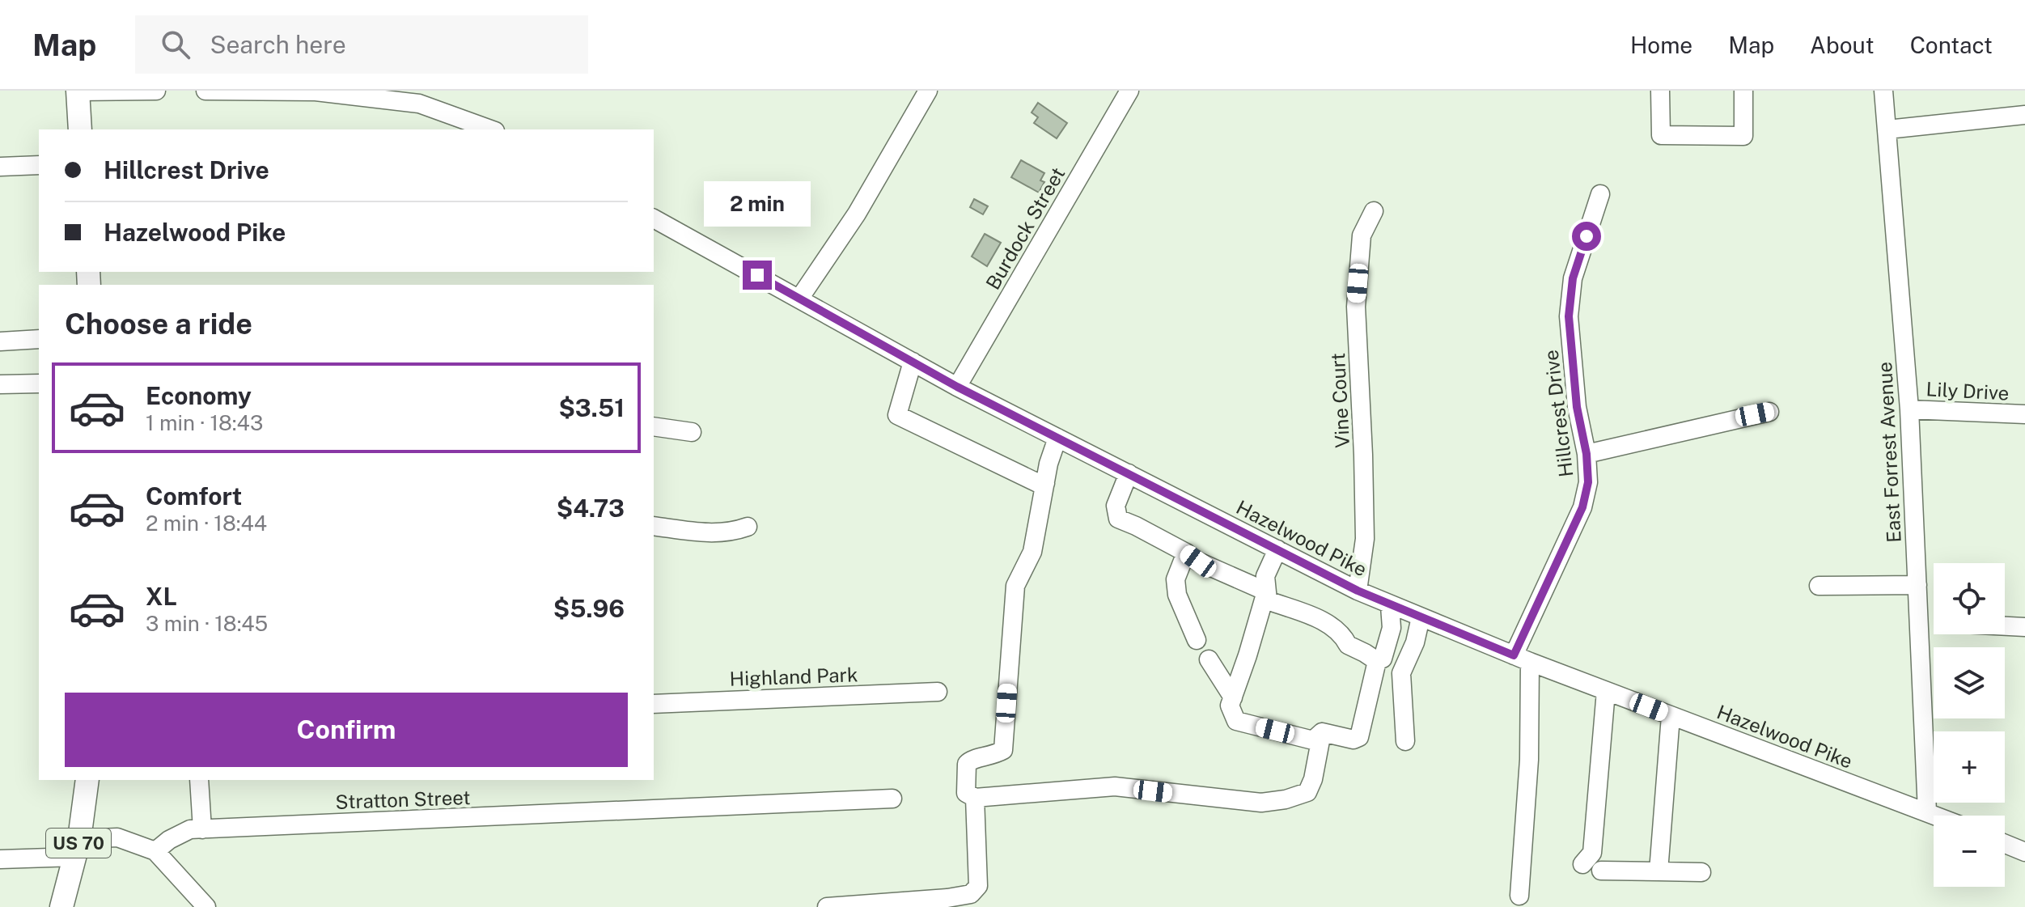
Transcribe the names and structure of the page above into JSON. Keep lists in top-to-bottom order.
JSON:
{
  "streets": {
    "main road": ["US 70"],
    "street": [
      "Burdock Street",
      "Lily Drive",
      "Vine Court",
      "Hillcrest Drive",
      "East Forrest Avenue",
      "Hazelwood Pike",
      "Highland Park",
      "Stratton Street"
    ]
  },
  "crossings": [
    ["Burdock Street", "Hazelwood Pike"],
    ["Lily Drive", "East Forrest Avenue"],
    ["Vine Court", "Hazelwood Pike"],
    ["Hillcrest Drive", "Hazelwood Pike"],
    ["East Forrest Avenue", "Hazelwood Pike"]
  ],
  "page": {
    "header": "Map",
    "search": "Search here",
    "nav": [
      "Home",
      "Map",
      "About",
      "Contact"
    ],
    "banner": ["Hillcrest Drive", "Hazelwood Pike"],
    "bubble": "2 min",
    "heading": "Choose a ride",
    "list": [
      {
        "name": "Economy",
        "note": "1 min · 18:43",
        "value": "$3.51"
      },
      {
        "name": "Comfort",
        "note": "2 min · 18:44",
        "value": "$4.73"
      },
      {
        "name": "XL",
        "note": "3 min · 18:45",
        "value": "$5.96"
      }
    ],
    "map_buttons": ["+", "−"],
    "buttons": "Confirm"
  }
}
